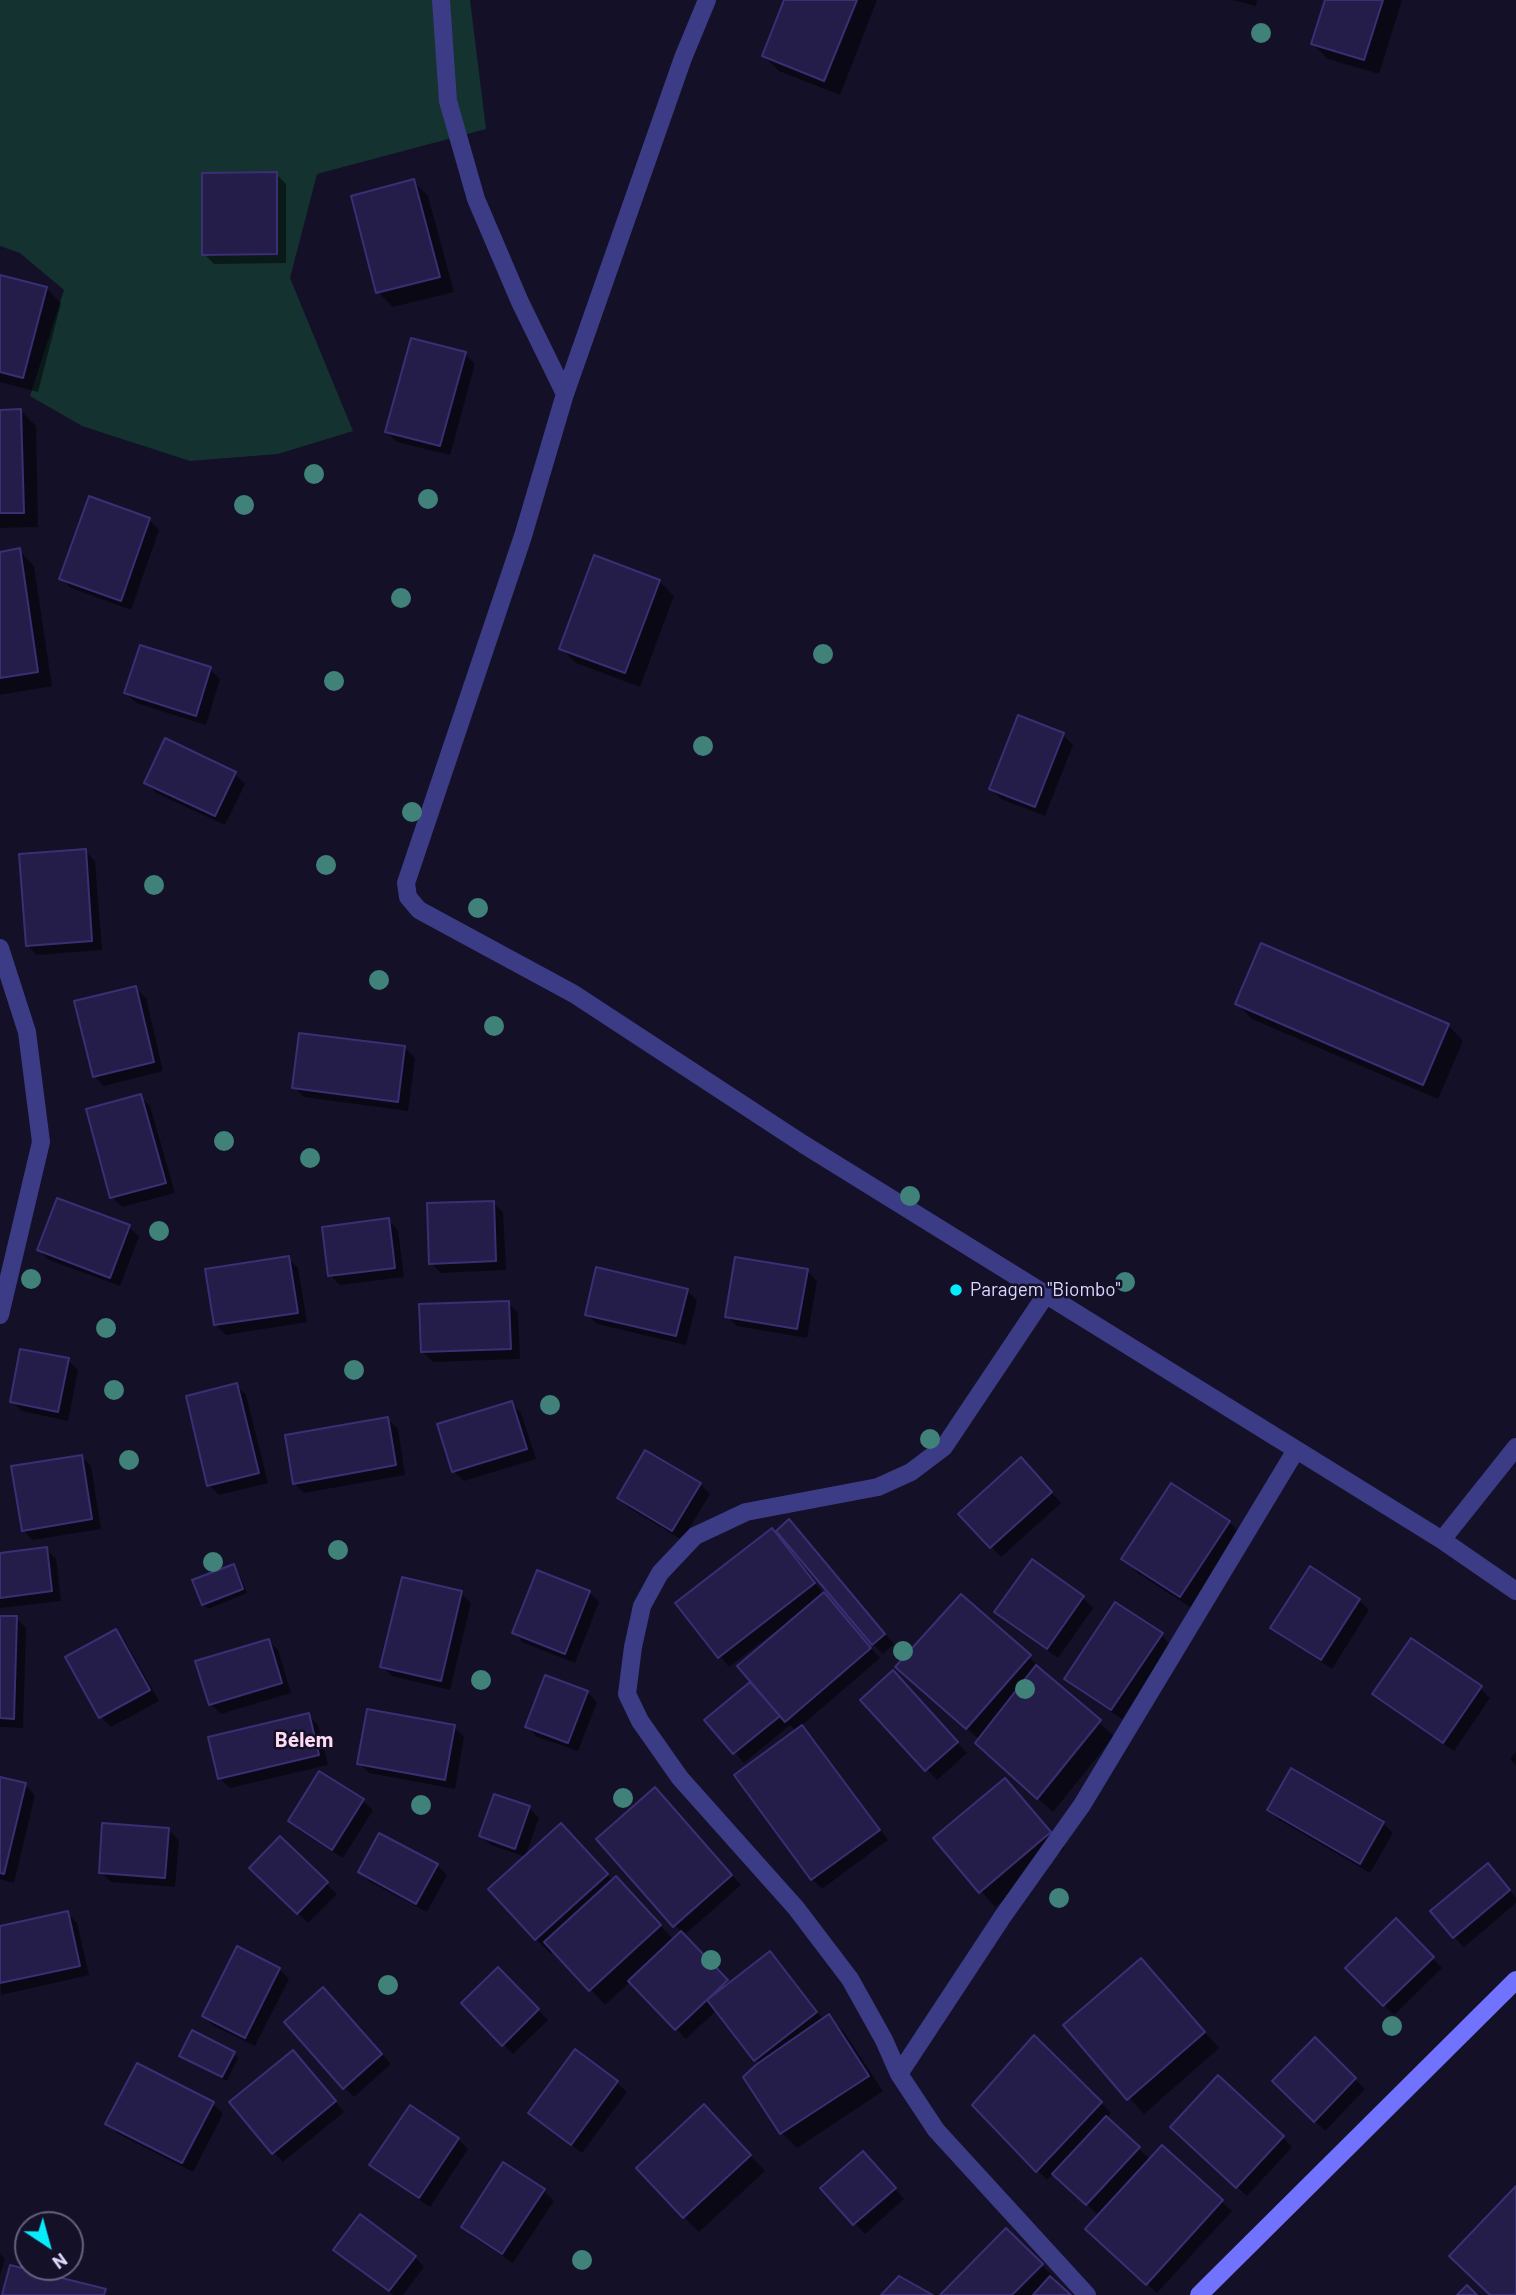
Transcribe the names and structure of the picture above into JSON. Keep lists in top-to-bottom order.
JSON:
{
  "districts": ["Bélem"],
  "places": ["Paragem \"Biombo\""],
  "north": "bottom right"
}
